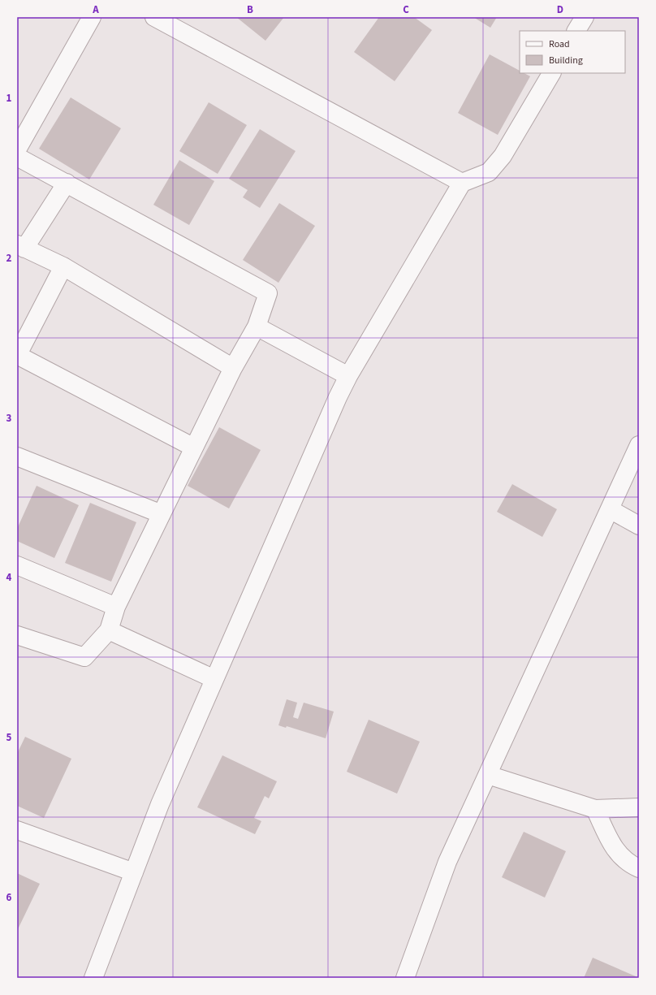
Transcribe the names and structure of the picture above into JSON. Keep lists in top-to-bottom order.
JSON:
{
  "legend": ["Road", "Building"],
  "grid": {
    "columns": [
      "A",
      "B",
      "C",
      "D"
    ],
    "rows": [
      "1",
      "2",
      "3",
      "4",
      "5",
      "6"
    ]
  }
}
